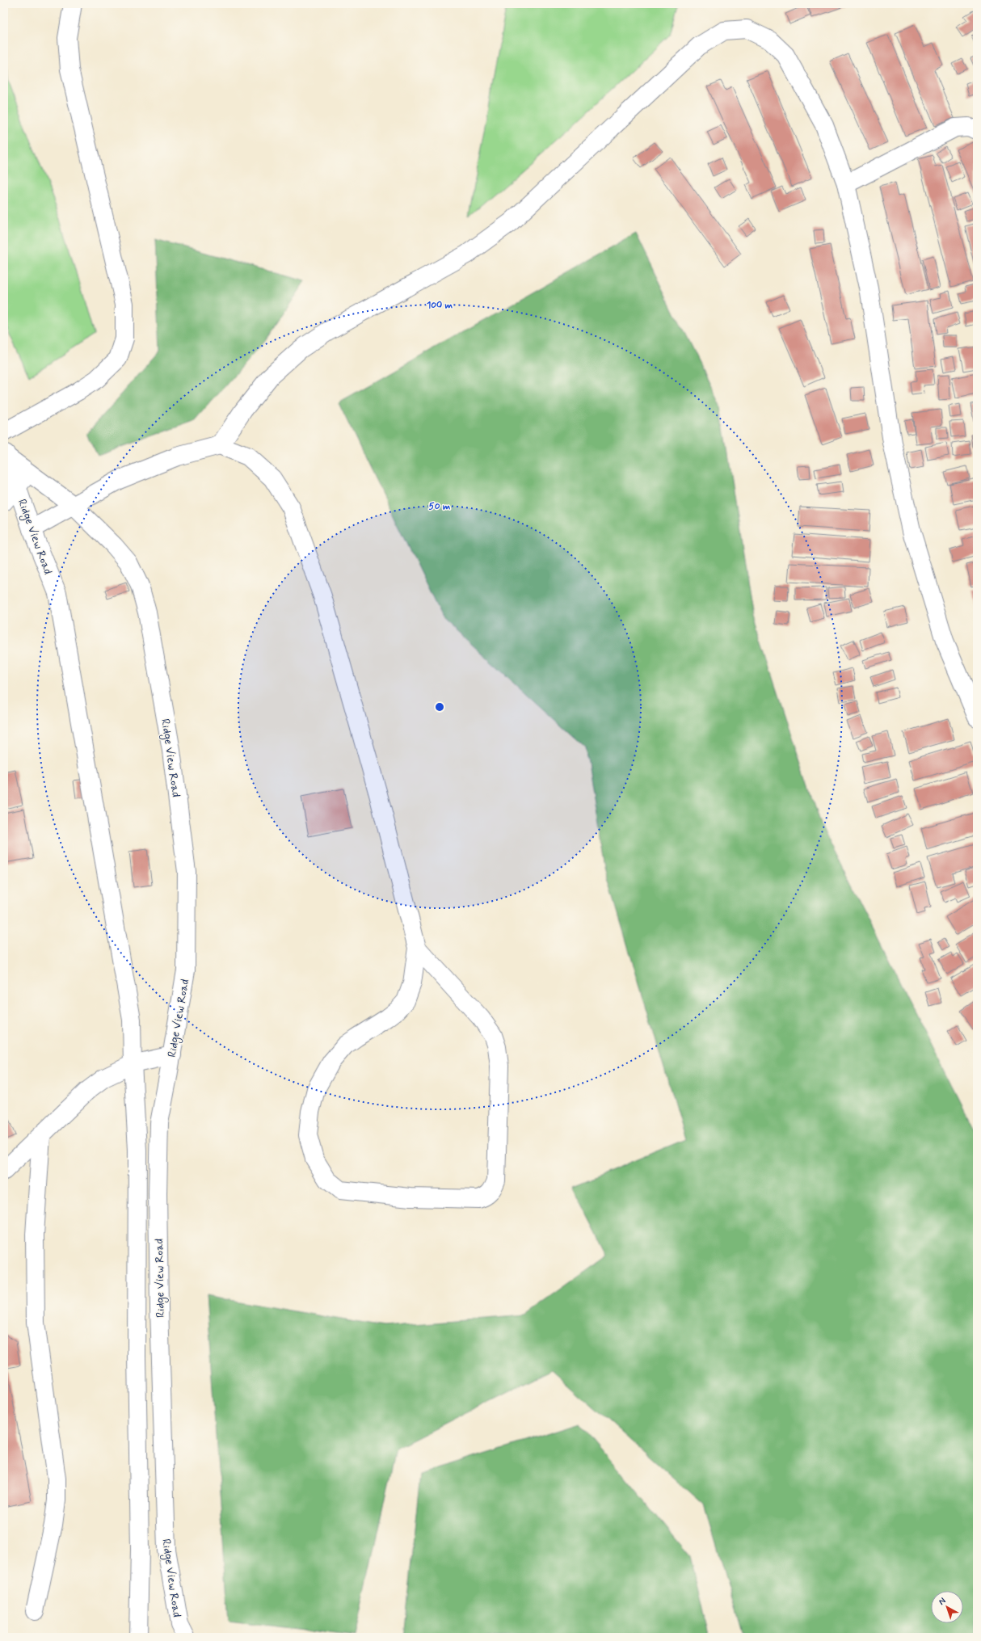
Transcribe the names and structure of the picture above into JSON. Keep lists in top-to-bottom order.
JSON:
{
  "streets": {
    "street": ["Ridge View Road"]
  },
  "north": "top left",
  "rings": ["100 m", "50 m"]
}
